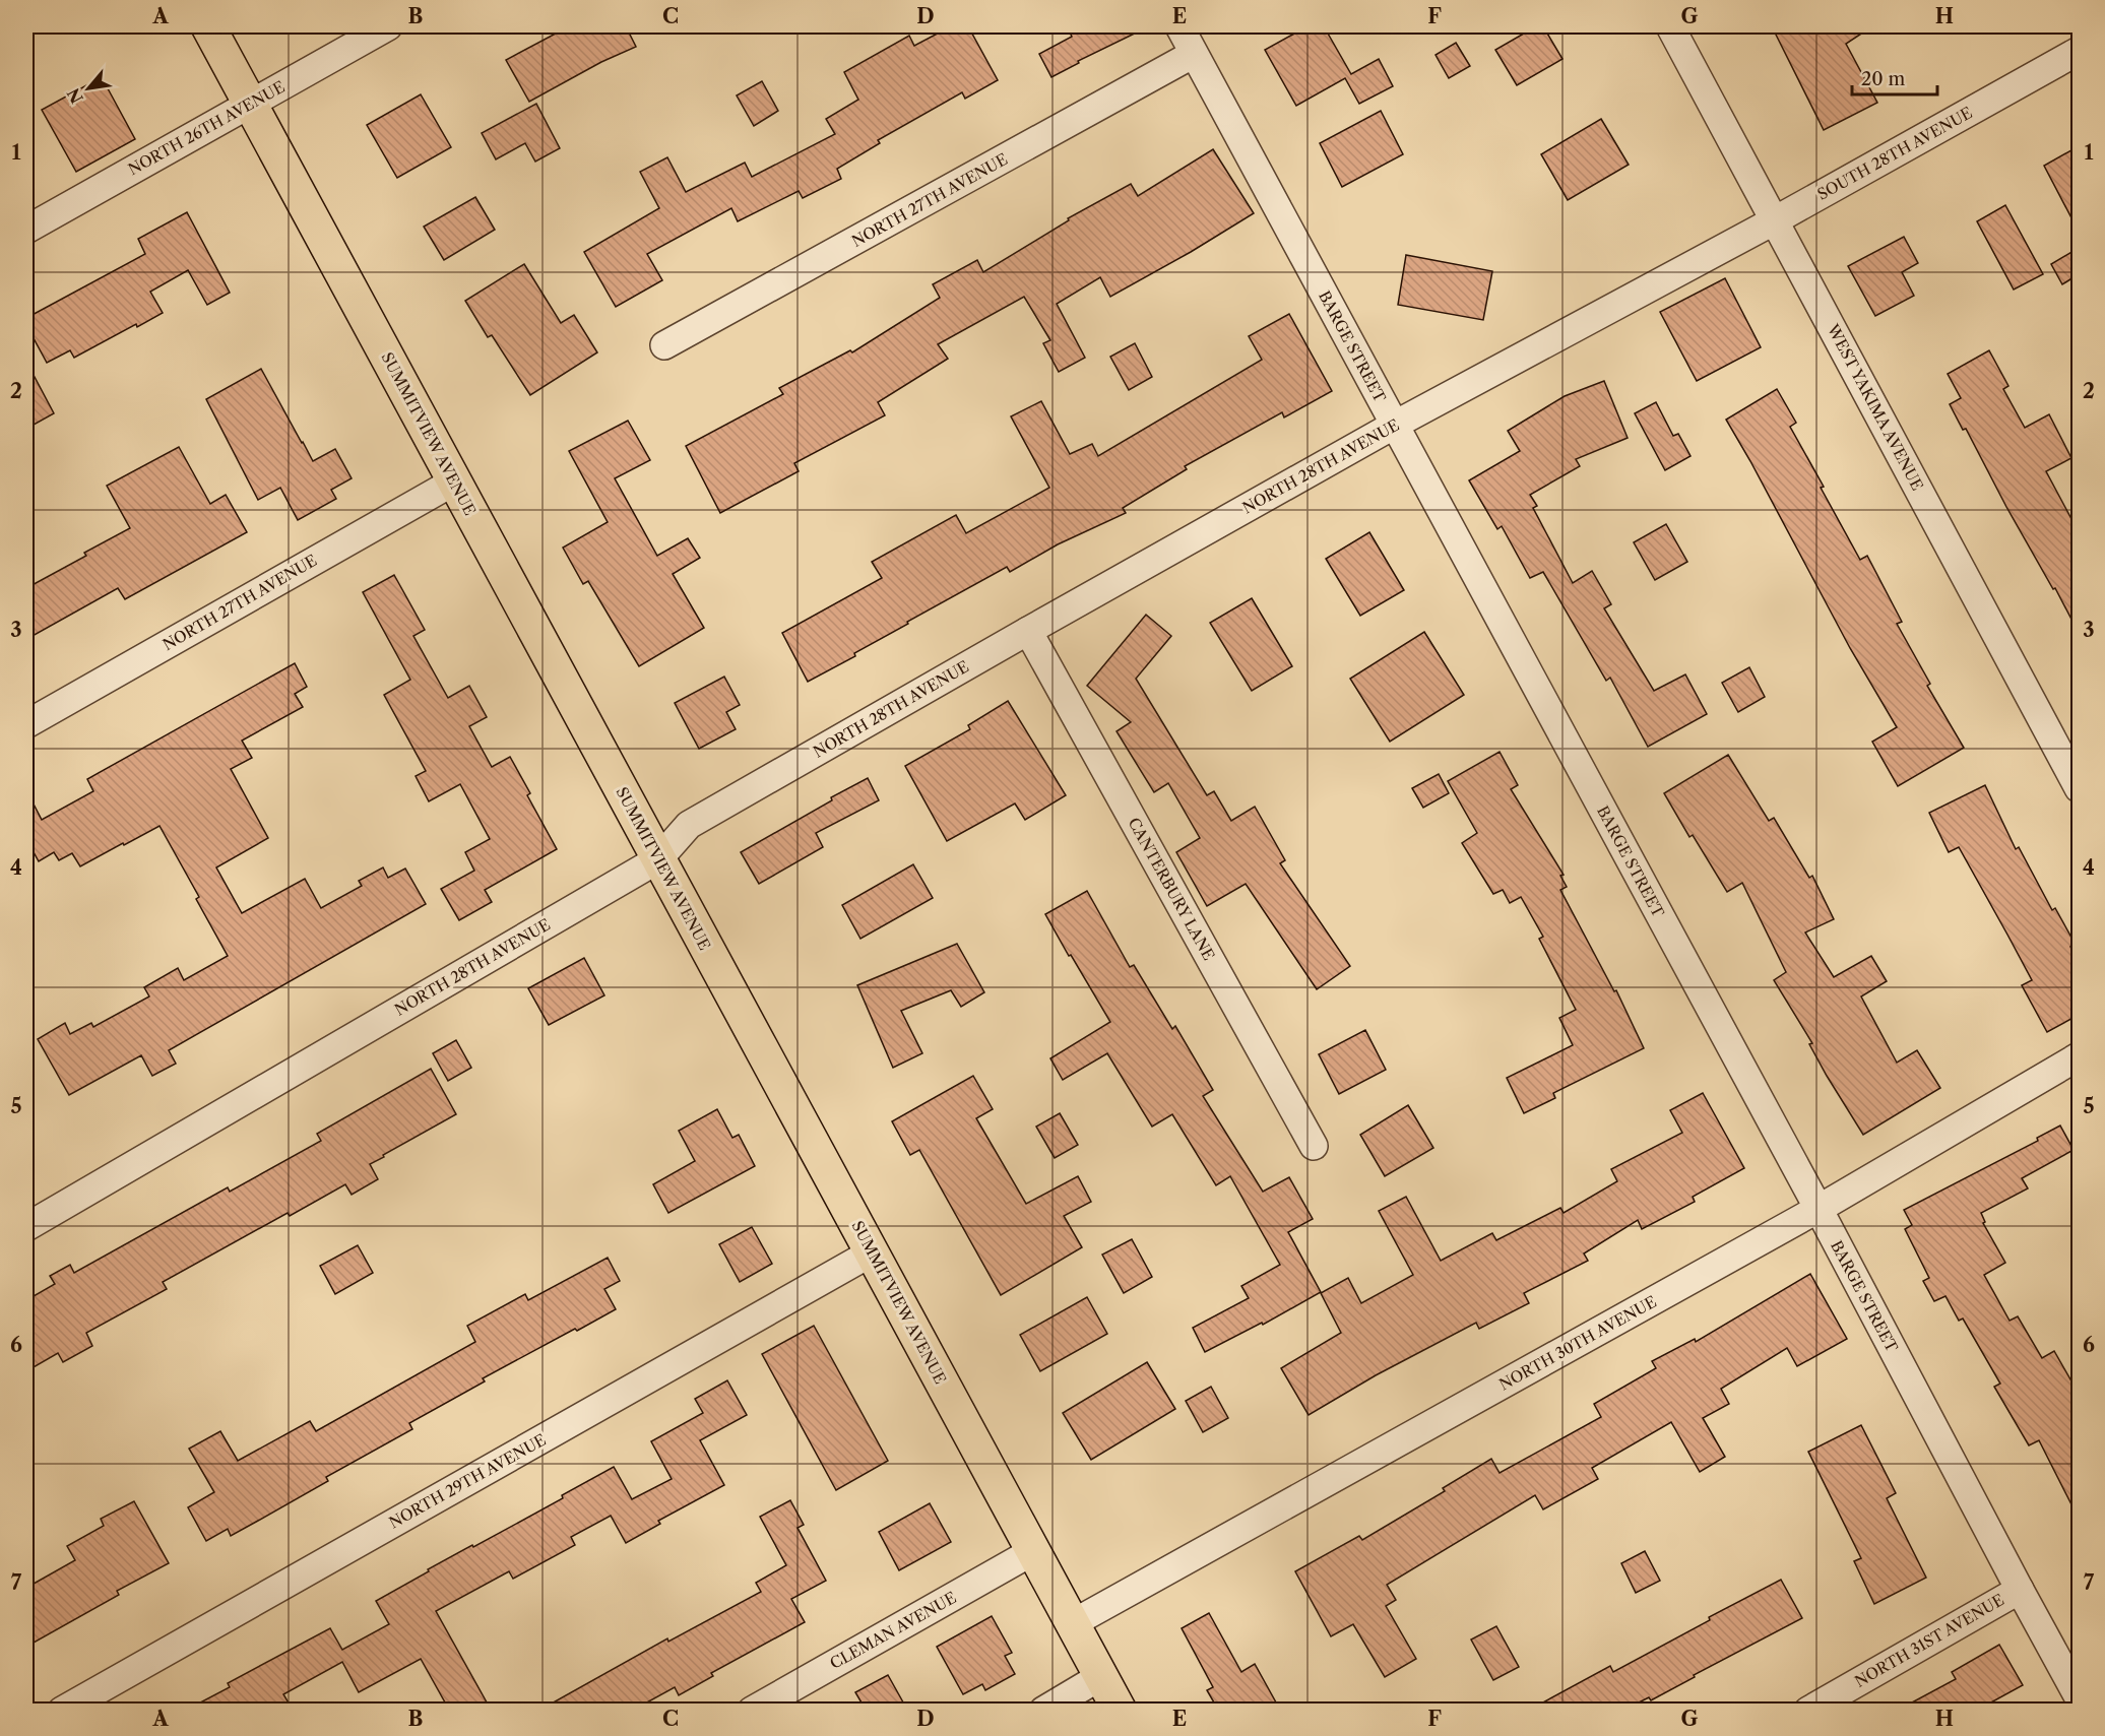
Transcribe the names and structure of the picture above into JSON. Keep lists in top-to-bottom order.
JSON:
{
  "streets": {
    "main road": ["SUMMITVIEW AVENUE"],
    "street": [
      "NORTH 26TH AVENUE",
      "SOUTH 28TH AVENUE",
      "NORTH 27TH AVENUE",
      "BARGE STREET",
      "WEST YAKIMA AVENUE",
      "NORTH 28TH AVENUE",
      "CANTERBURY LANE",
      "NORTH 30TH AVENUE",
      "NORTH 29TH AVENUE",
      "CLEMAN AVENUE",
      "NORTH 31ST AVENUE"
    ]
  },
  "crossings": [
    ["NORTH 26TH AVENUE", "SUMMITVIEW AVENUE"],
    ["SOUTH 28TH AVENUE", "WEST YAKIMA AVENUE"],
    ["SOUTH 28TH AVENUE", "NORTH 28TH AVENUE"],
    ["NORTH 27TH AVENUE", "BARGE STREET"],
    ["NORTH 27TH AVENUE", "SUMMITVIEW AVENUE"],
    ["BARGE STREET", "NORTH 28TH AVENUE"],
    ["BARGE STREET", "NORTH 30TH AVENUE"],
    ["BARGE STREET", "NORTH 31ST AVENUE"],
    ["WEST YAKIMA AVENUE", "NORTH 28TH AVENUE"],
    ["SUMMITVIEW AVENUE", "NORTH 28TH AVENUE"],
    ["SUMMITVIEW AVENUE", "NORTH 30TH AVENUE"],
    ["SUMMITVIEW AVENUE", "NORTH 29TH AVENUE"],
    ["SUMMITVIEW AVENUE", "CLEMAN AVENUE"],
    ["NORTH 28TH AVENUE", "CANTERBURY LANE"]
  ],
  "scale_bar": "20 m",
  "north": "bottom left",
  "grid": {
    "columns": [
      "A",
      "B",
      "C",
      "D",
      "E",
      "F",
      "G",
      "H"
    ],
    "rows": [
      "1",
      "2",
      "3",
      "4",
      "5",
      "6",
      "7"
    ]
  }
}
